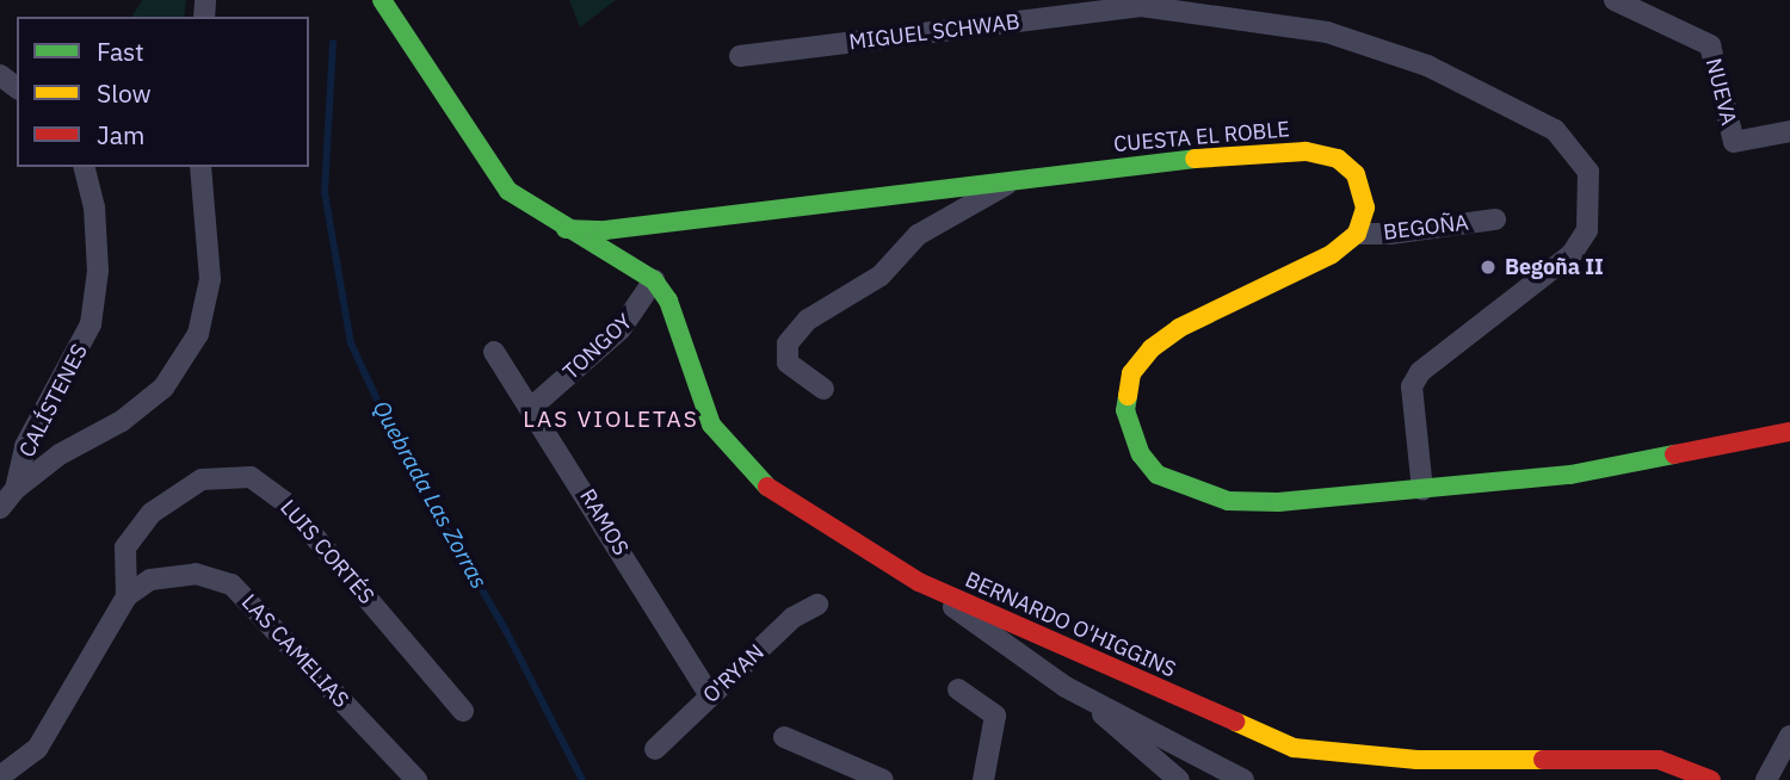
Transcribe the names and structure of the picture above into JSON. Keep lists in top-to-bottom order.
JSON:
{
  "streets": {
    "main road": ["CUESTA EL ROBLE", "BERNARDO O'HIGGINS"],
    "street": [
      "MIGUEL SCHWAB",
      "NUEVA",
      "BEGOÑA",
      "TONGOY",
      "CALÍSTENES",
      "RAMOS",
      "LUIS CORTÉS",
      "LAS CAMELIAS",
      "O'RYAN"
    ]
  },
  "crossings": [
    ["CUESTA EL ROBLE", "BEGOÑA"],
    ["TONGOY", "RAMOS"],
    ["TONGOY", "BERNARDO O'HIGGINS"],
    ["RAMOS", "O'RYAN"],
    ["LUIS CORTÉS", "LAS CAMELIAS"]
  ],
  "districts": ["LAS VIOLETAS"],
  "water": ["Quebrada Las Zorras"],
  "places": ["Begoña II"],
  "legend": ["Fast", "Slow", "Jam"]
}
